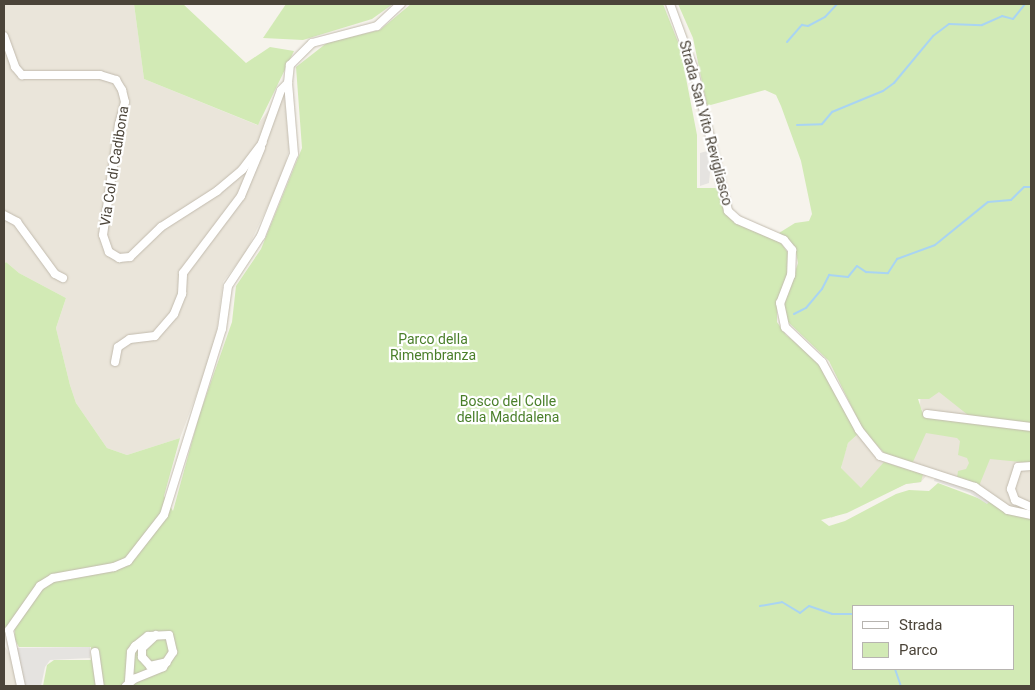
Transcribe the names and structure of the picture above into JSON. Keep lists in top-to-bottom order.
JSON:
{
  "streets": {
    "street": ["Strada San Vito Revigliasco", "Via Col di Cadibona"]
  },
  "parks": ["Parco della Rimembranza", "Bosco del Colle della Maddalena"],
  "legend": ["Strada", "Parco"]
}
